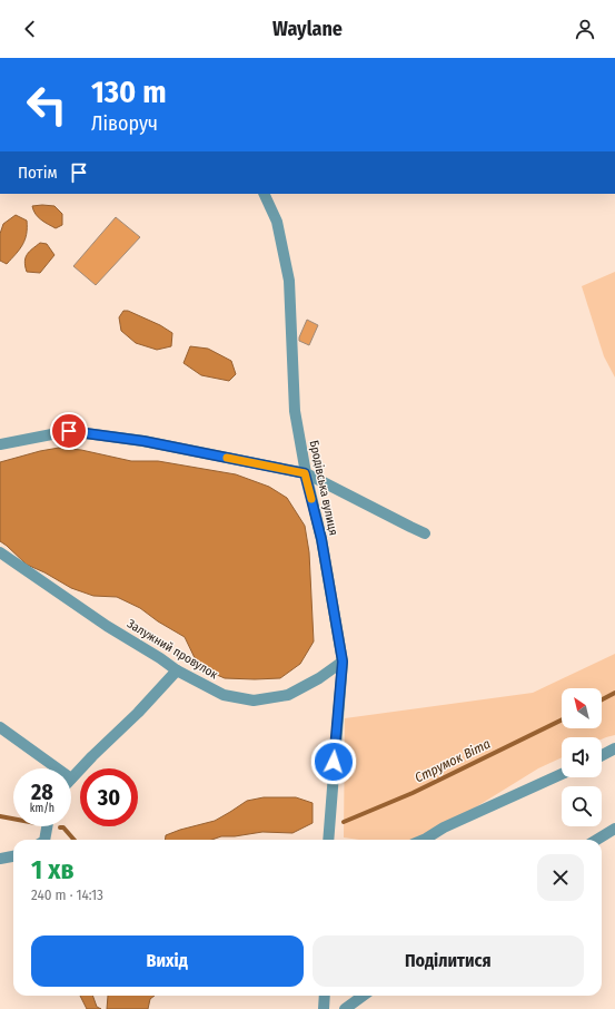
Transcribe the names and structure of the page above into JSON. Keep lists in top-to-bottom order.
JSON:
{
  "streets": {
    "street": ["Бродівська вулиця", "Залужний провулок"]
  },
  "crossings": [
    ["Бродівська вулиця", "Залужний провулок"]
  ],
  "water": ["Струмок Віта"],
  "north": "top left",
  "page": {
    "header": "Waylane",
    "turn": ["130 m", "Ліворуч"],
    "then": "Потім",
    "speed": "28 km/h",
    "limit": "30",
    "heading": ["1 хв", "240 m · 14:13"],
    "buttons": ["Вихід", "Поділитися"]
  }
}
